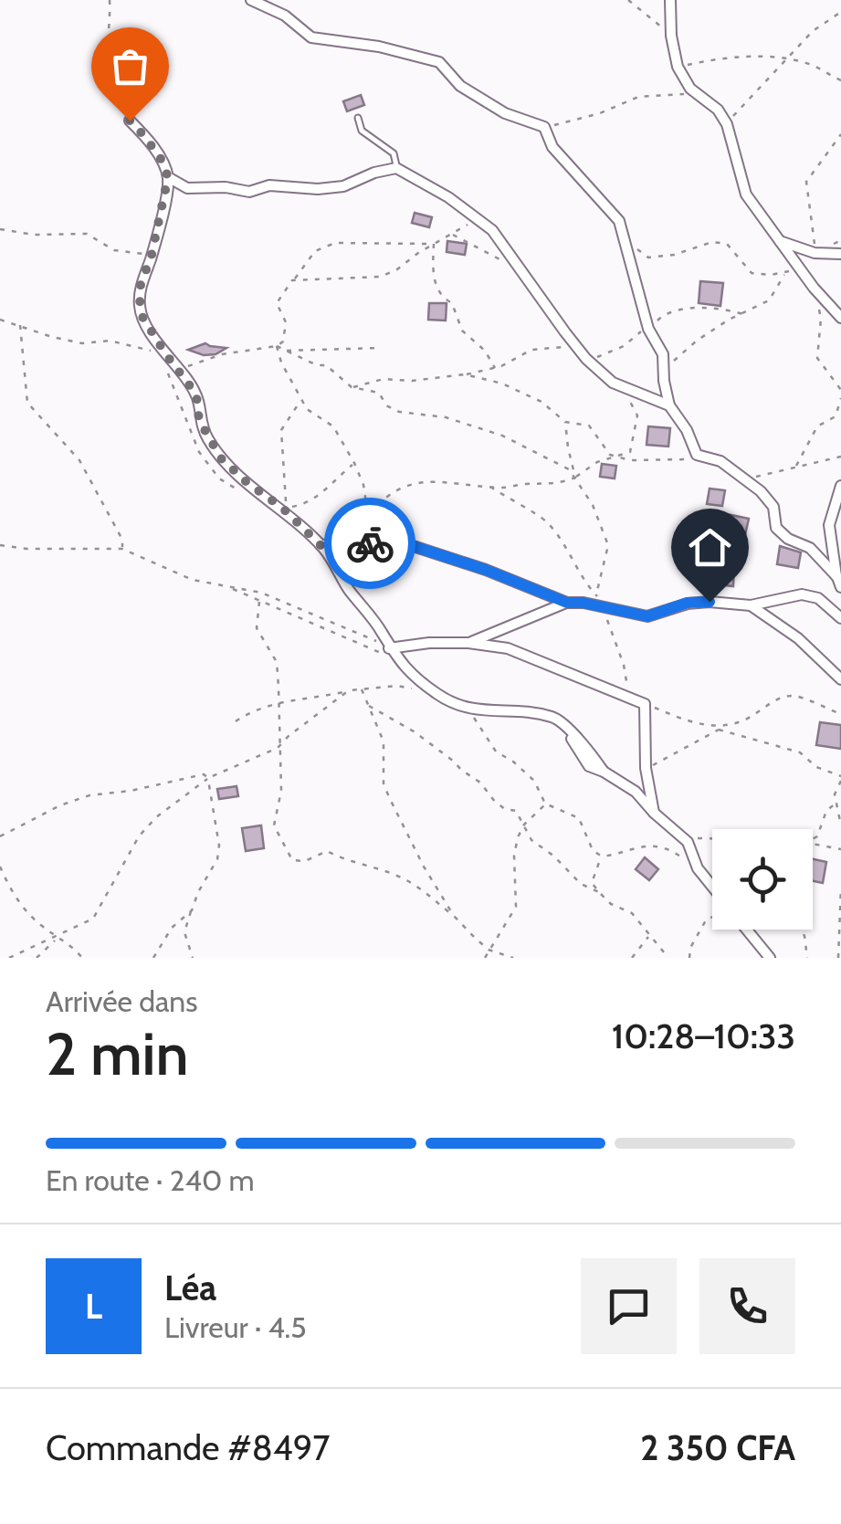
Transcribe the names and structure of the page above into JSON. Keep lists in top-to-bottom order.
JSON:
{
  "page": {
    "heading": ["2 min", "Arrivée dans", "10:28–10:33"],
    "panel": [
      "Léa",
      "Livreur · 4.5",
      "Commande #8497",
      "2 350 CFA"
    ],
    "bar": "En route · 240 m",
    "round": "L"
  }
}
